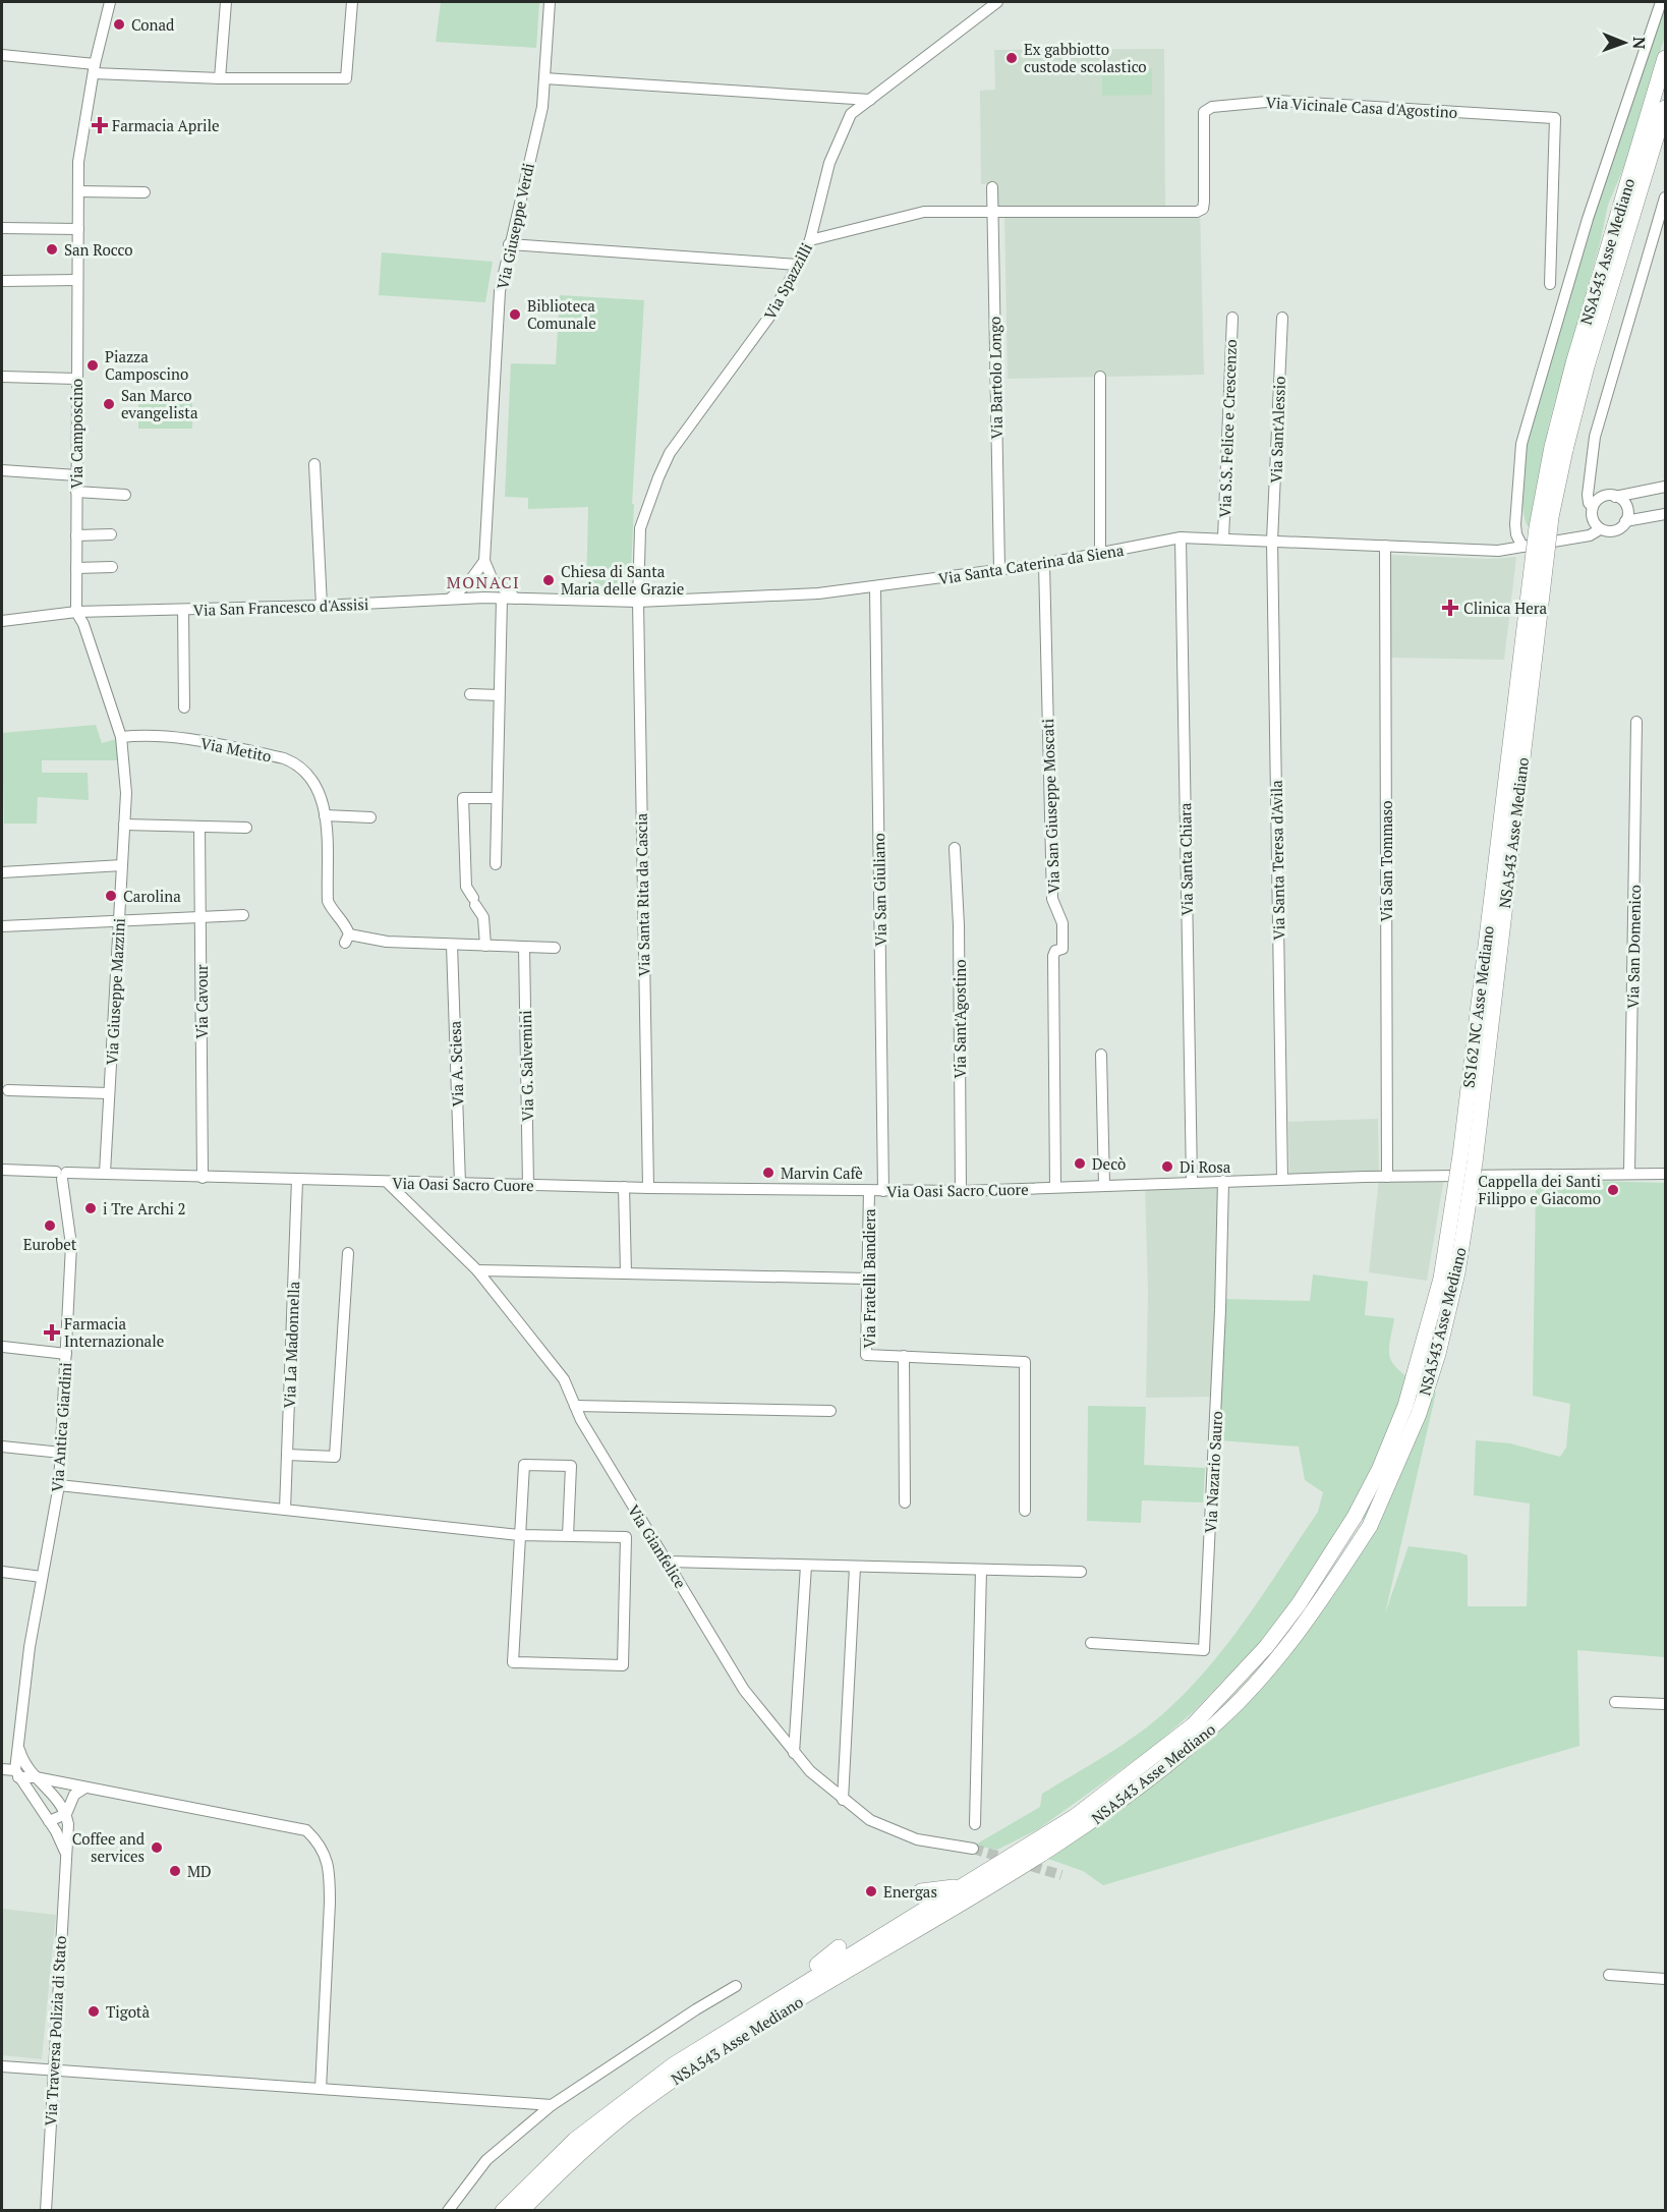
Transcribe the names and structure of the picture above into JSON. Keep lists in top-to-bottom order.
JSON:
{
  "streets": {
    "highway": ["NSA543 Asse Mediano", "SS162 NC Asse Mediano"],
    "street": [
      "Via Vicinale Casa d'Agostino",
      "Via Giuseppe Verdi",
      "Via Spazzilli",
      "Via Bartolo Longo",
      "Via S.S. Felice e Crescenzo",
      "Via Sant'Alessio",
      "Via Camposcino",
      "Via Santa Caterina da Siena",
      "Via San Francesco d'Assisi",
      "Via Metito",
      "Via San Giuseppe Moscati",
      "Via Santa Chiara",
      "Via Santa Teresa d'Avila",
      "Via San Tommaso",
      "Via San Giuliano",
      "Via Santa Rita da Cascia",
      "Via San Domenico",
      "Via Giuseppe Mazzini",
      "Via Cavour",
      "Via Sant'Agostino",
      "Via A. Sciesa",
      "Via G. Salvemini",
      "Via Oasi Sacro Cuore",
      "Via Fratelli Bandiera",
      "Via La Madonnella",
      "Via Antica Giardini",
      "Via Nazario Sauro",
      "Via Gianfelice",
      "Via Traversa Polizia di Stato"
    ]
  },
  "crossings": [
    ["Via Vicinale Casa d'Agostino", "Via Spazzilli"],
    ["Via Vicinale Casa d'Agostino", "Via Bartolo Longo"],
    ["NSA543 Asse Mediano", "SS162 NC Asse Mediano"],
    ["Via Spazzilli", "Via Santa Caterina da Siena"],
    ["Via Spazzilli", "Via Santa Rita da Cascia"],
    ["Via Bartolo Longo", "Via Santa Caterina da Siena"],
    ["Via S.S. Felice e Crescenzo", "Via Santa Caterina da Siena"],
    ["Via Sant'Alessio", "Via Santa Caterina da Siena"],
    ["Via Sant'Alessio", "Via Santa Teresa d'Avila"],
    ["Via Camposcino", "Via San Francesco d'Assisi"],
    ["Via Santa Caterina da Siena", "Via San Francesco d'Assisi"],
    ["Via Santa Caterina da Siena", "Via San Giuseppe Moscati"],
    ["Via Santa Caterina da Siena", "Via Santa Chiara"],
    ["Via Santa Caterina da Siena", "Via Santa Teresa d'Avila"],
    ["Via Santa Caterina da Siena", "Via San Tommaso"],
    ["Via Santa Caterina da Siena", "Via San Giuliano"],
    ["Via Santa Caterina da Siena", "Via Santa Rita da Cascia"],
    ["Via Metito", "Via Giuseppe Mazzini"],
    ["Via Metito", "Via A. Sciesa"],
    ["Via Metito", "Via G. Salvemini"],
    ["Via San Giuseppe Moscati", "Via Oasi Sacro Cuore"],
    ["Via Santa Chiara", "Via Oasi Sacro Cuore"],
    ["Via Santa Teresa d'Avila", "Via Oasi Sacro Cuore"],
    ["Via San Tommaso", "Via Oasi Sacro Cuore"],
    ["Via San Giuliano", "Via Oasi Sacro Cuore"],
    ["Via Santa Rita da Cascia", "Via Oasi Sacro Cuore"],
    ["Via San Domenico", "Via Oasi Sacro Cuore"],
    ["Via Giuseppe Mazzini", "Via Oasi Sacro Cuore"],
    ["Via Cavour", "Via Oasi Sacro Cuore"],
    ["Via Sant'Agostino", "Via Oasi Sacro Cuore"],
    ["Via A. Sciesa", "Via Oasi Sacro Cuore"],
    ["Via G. Salvemini", "Via Oasi Sacro Cuore"],
    ["Via Oasi Sacro Cuore", "Via Fratelli Bandiera"],
    ["Via Oasi Sacro Cuore", "Via La Madonnella"],
    ["Via Oasi Sacro Cuore", "Via Antica Giardini"],
    ["Via Oasi Sacro Cuore", "Via Nazario Sauro"],
    ["Via Oasi Sacro Cuore", "Via Gianfelice"]
  ],
  "districts": ["MONACI"],
  "places": {
    "other": [
      "Conad",
      "Ex gabbiotto custode scolastico",
      "San Rocco",
      "Biblioteca Comunale",
      "Piazza Camposcino",
      "San Marco evangelista",
      "Chiesa di Santa Maria delle Grazie",
      "Carolina",
      "Decò",
      "Di Rosa",
      "Marvin Cafè",
      "Cappella dei Santi Filippo e Giacomo",
      "i Tre Archi 2",
      "Eurobet",
      "Coffee and services",
      "MD",
      "Energas",
      "Tigotà"
    ],
    "health": ["Farmacia Aprile", "Clinica Hera", "Farmacia Internazionale"]
  },
  "north": "right"
}
